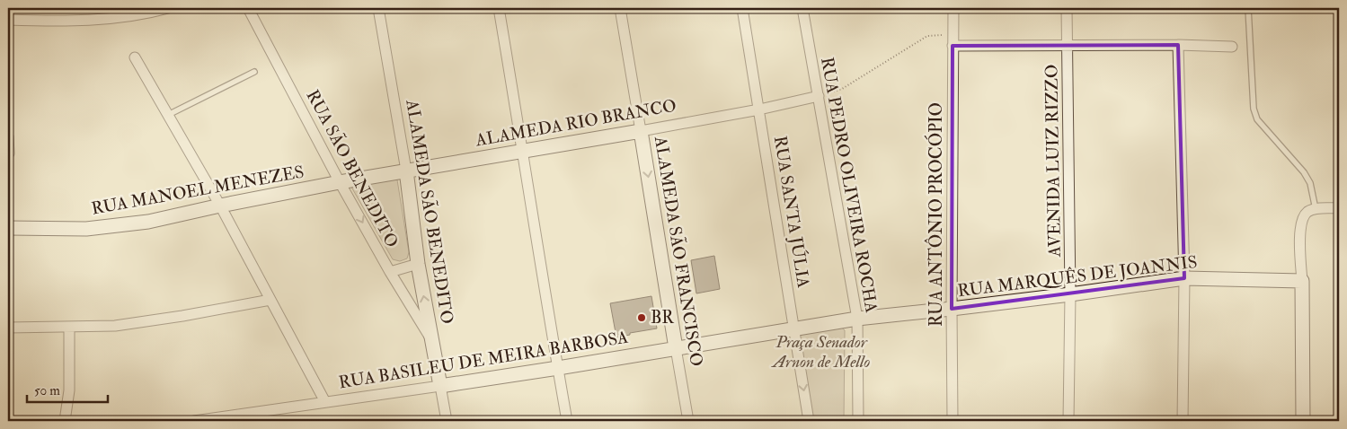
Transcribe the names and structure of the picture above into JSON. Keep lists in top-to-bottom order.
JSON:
{
  "streets": {
    "street": [
      "ALAMEDA RIO BRANCO",
      "AVENIDA LUIZ RIZZO",
      "RUA SÃO BENEDITO",
      "RUA PEDRO OLIVEIRA ROCHA",
      "RUA MANOEL MENEZES",
      "ALAMEDA SÃO BENEDITO",
      "RUA SANTA JÚLIA",
      "RUA ANTÔNIO PROCÓPIO",
      "ALAMEDA SÃO FRANCISCO",
      "RUA MARQUÊS DE JOANNIS",
      "RUA BASILEU DE MEIRA BARBOSA"
    ]
  },
  "crossings": [
    ["ALAMEDA RIO BRANCO", "RUA SÃO BENEDITO"],
    ["ALAMEDA RIO BRANCO", "RUA PEDRO OLIVEIRA ROCHA"],
    ["ALAMEDA RIO BRANCO", "RUA MANOEL MENEZES"],
    ["ALAMEDA RIO BRANCO", "ALAMEDA SÃO BENEDITO"],
    ["ALAMEDA RIO BRANCO", "RUA SANTA JÚLIA"],
    ["ALAMEDA RIO BRANCO", "ALAMEDA SÃO FRANCISCO"],
    ["AVENIDA LUIZ RIZZO", "RUA MARQUÊS DE JOANNIS"],
    ["RUA SÃO BENEDITO", "RUA MANOEL MENEZES"],
    ["RUA SÃO BENEDITO", "ALAMEDA SÃO BENEDITO"],
    ["RUA PEDRO OLIVEIRA ROCHA", "RUA MARQUÊS DE JOANNIS"],
    ["RUA PEDRO OLIVEIRA ROCHA", "RUA BASILEU DE MEIRA BARBOSA"],
    ["ALAMEDA SÃO BENEDITO", "RUA BASILEU DE MEIRA BARBOSA"],
    ["RUA SANTA JÚLIA", "RUA BASILEU DE MEIRA BARBOSA"],
    ["RUA ANTÔNIO PROCÓPIO", "RUA MARQUÊS DE JOANNIS"],
    ["ALAMEDA SÃO FRANCISCO", "RUA BASILEU DE MEIRA BARBOSA"],
    ["RUA MARQUÊS DE JOANNIS", "RUA BASILEU DE MEIRA BARBOSA"]
  ],
  "parks": ["Praça Senador Arnon de Mello"],
  "places": ["BR"],
  "scale_bar": "50 m"
}
